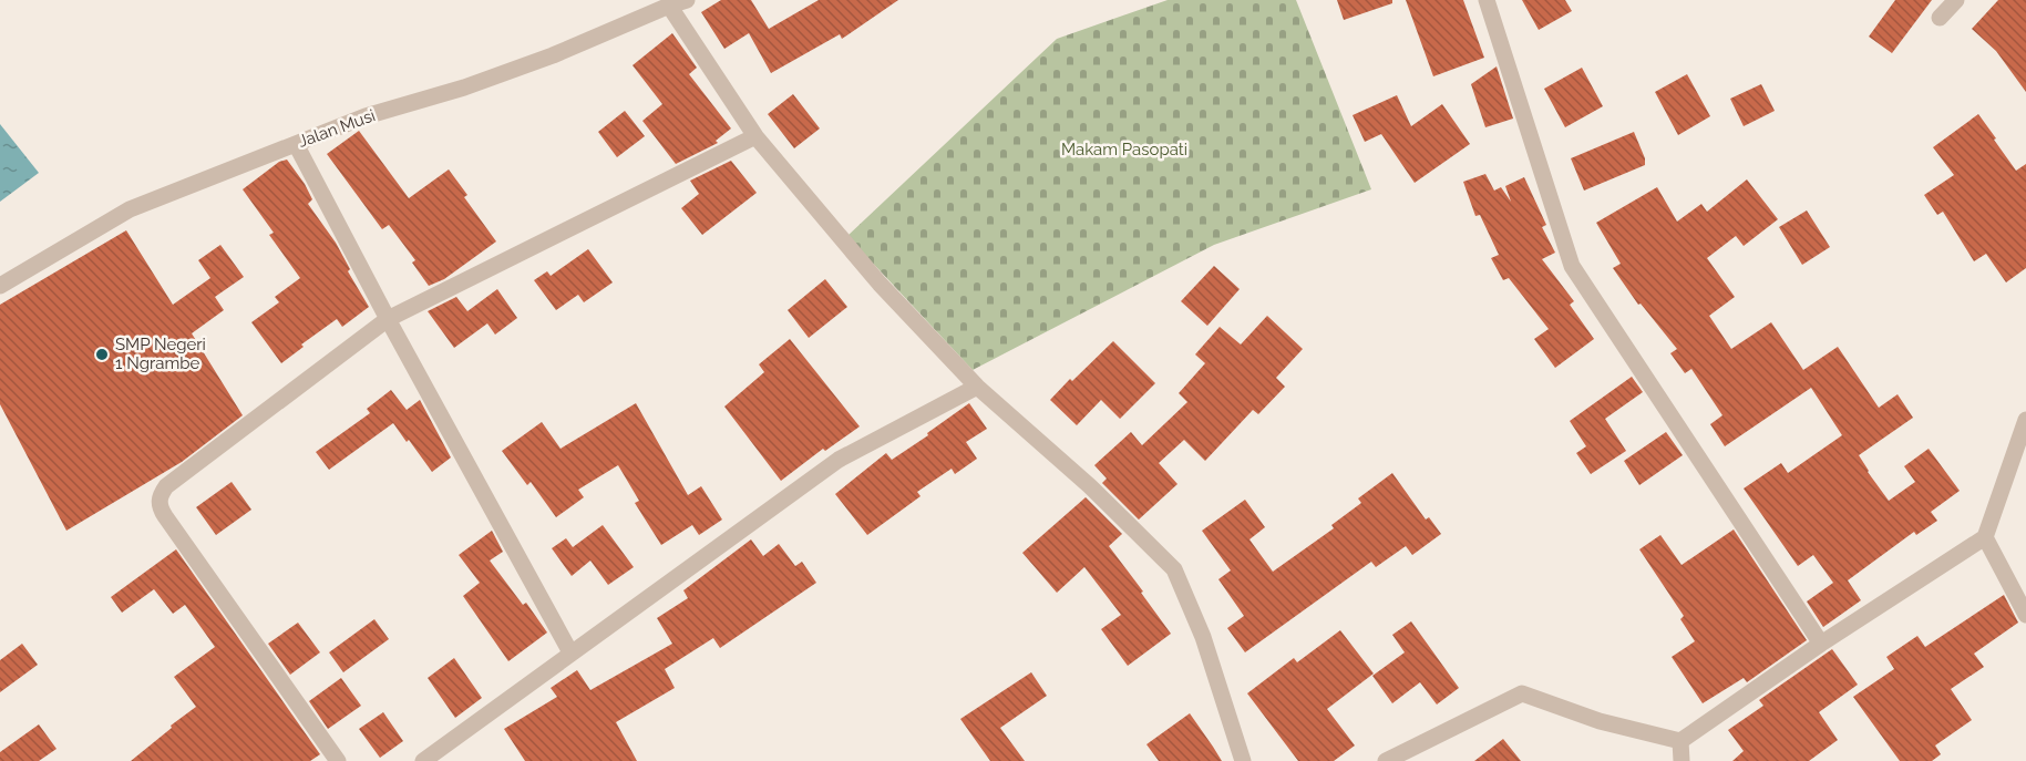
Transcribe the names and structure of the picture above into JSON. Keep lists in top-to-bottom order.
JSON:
{
  "streets": {
    "street": ["Jalan Musi"]
  },
  "parks": ["Makam Pasopati"],
  "places": ["SMP Negeri 1 Ngrambe"]
}
